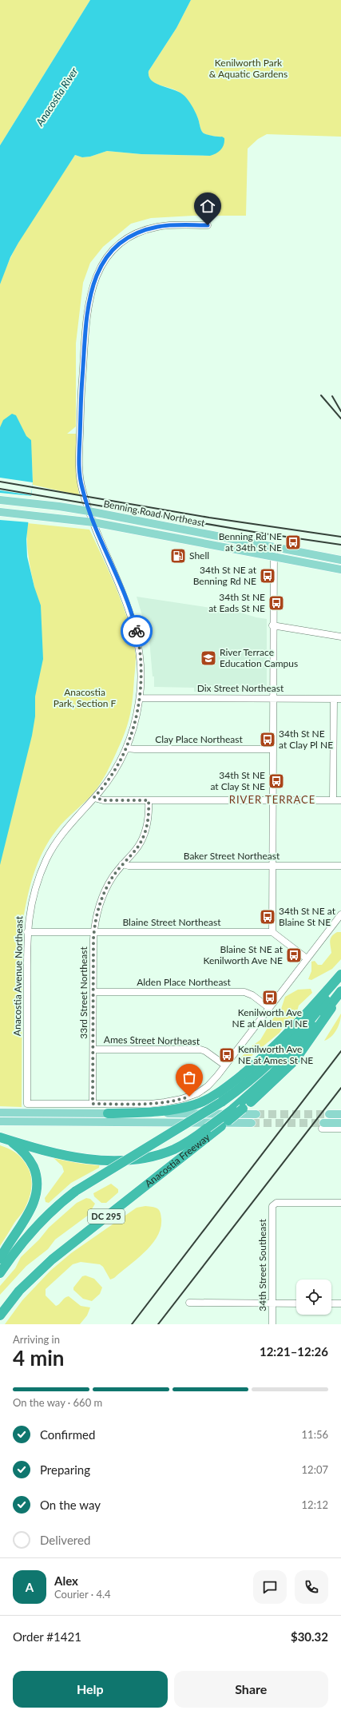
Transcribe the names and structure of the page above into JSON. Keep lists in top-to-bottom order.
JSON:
{
  "streets": {
    "highway": ["Anacostia Freeway", "DC 295"],
    "main road": ["Benning Road Northeast"],
    "street": [
      "Dix Street Northeast",
      "Clay Place Northeast",
      "Baker Street Northeast",
      "Blaine Street Northeast",
      "Anacostia Avenue Northeast",
      "Alden Place Northeast",
      "33rd Street Northeast",
      "Ames Street Northeast",
      "34th Street Southeast"
    ]
  },
  "crossings": [
    ["Benning Road Northeast", "Anacostia Avenue Northeast"],
    ["Dix Street Northeast", "Anacostia Avenue Northeast"],
    ["Clay Place Northeast", "Anacostia Avenue Northeast"],
    ["Baker Street Northeast", "33rd Street Northeast"],
    ["Blaine Street Northeast", "Anacostia Avenue Northeast"],
    ["Blaine Street Northeast", "33rd Street Northeast"],
    ["Anacostia Avenue Northeast", "33rd Street Northeast"],
    ["Alden Place Northeast", "33rd Street Northeast"],
    ["33rd Street Northeast", "Ames Street Northeast"]
  ],
  "districts": ["RIVER TERRACE"],
  "water": ["Anacostia River"],
  "parks": ["Kenilworth Park & Aquatic Gardens", "Anacostia Park, Section F"],
  "places": {
    "bus stop": [
      "Benning Rd NE at 34th St NE",
      "34th St NE at Benning Rd NE",
      "34th St NE at Eads St NE",
      "34th St NE at Clay Pl NE",
      "34th St NE at Clay St NE",
      "34th St NE at Blaine St NE",
      "Blaine St NE at Kenilworth Ave NE",
      "Kenilworth Ave NE at Alden Pl NE",
      "Kenilworth Ave NE at Ames St NE"
    ],
    "fuel station": ["Shell"],
    "school or university": ["River Terrace Education Campus"]
  },
  "page": {
    "heading": ["4 min", "Arriving in", "12:21–12:26"],
    "panel": [
      "Alex",
      "Courier · 4.4",
      "Order #1421",
      "$30.32"
    ],
    "bar": "On the way · 660 m",
    "list": [
      ["Confirmed", "11:56"],
      ["Preparing", "12:07"],
      ["On the way", "12:12"],
      "Delivered"
    ],
    "round": "A",
    "buttons": ["Help", "Share"]
  }
}
